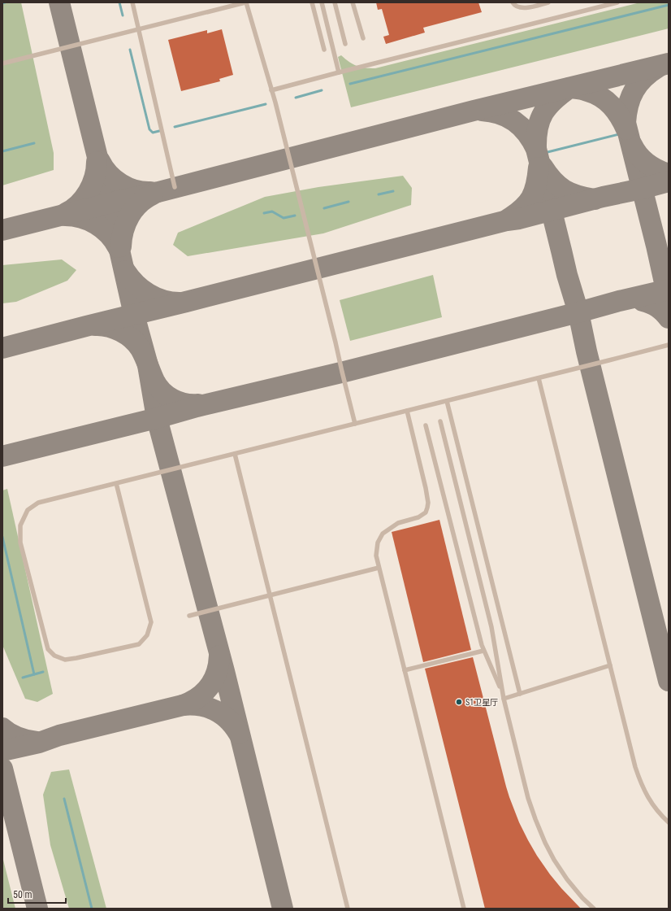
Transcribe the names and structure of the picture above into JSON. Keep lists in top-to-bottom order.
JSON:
{
  "places": ["S1卫星厅"],
  "scale_bar": "50 m"
}
